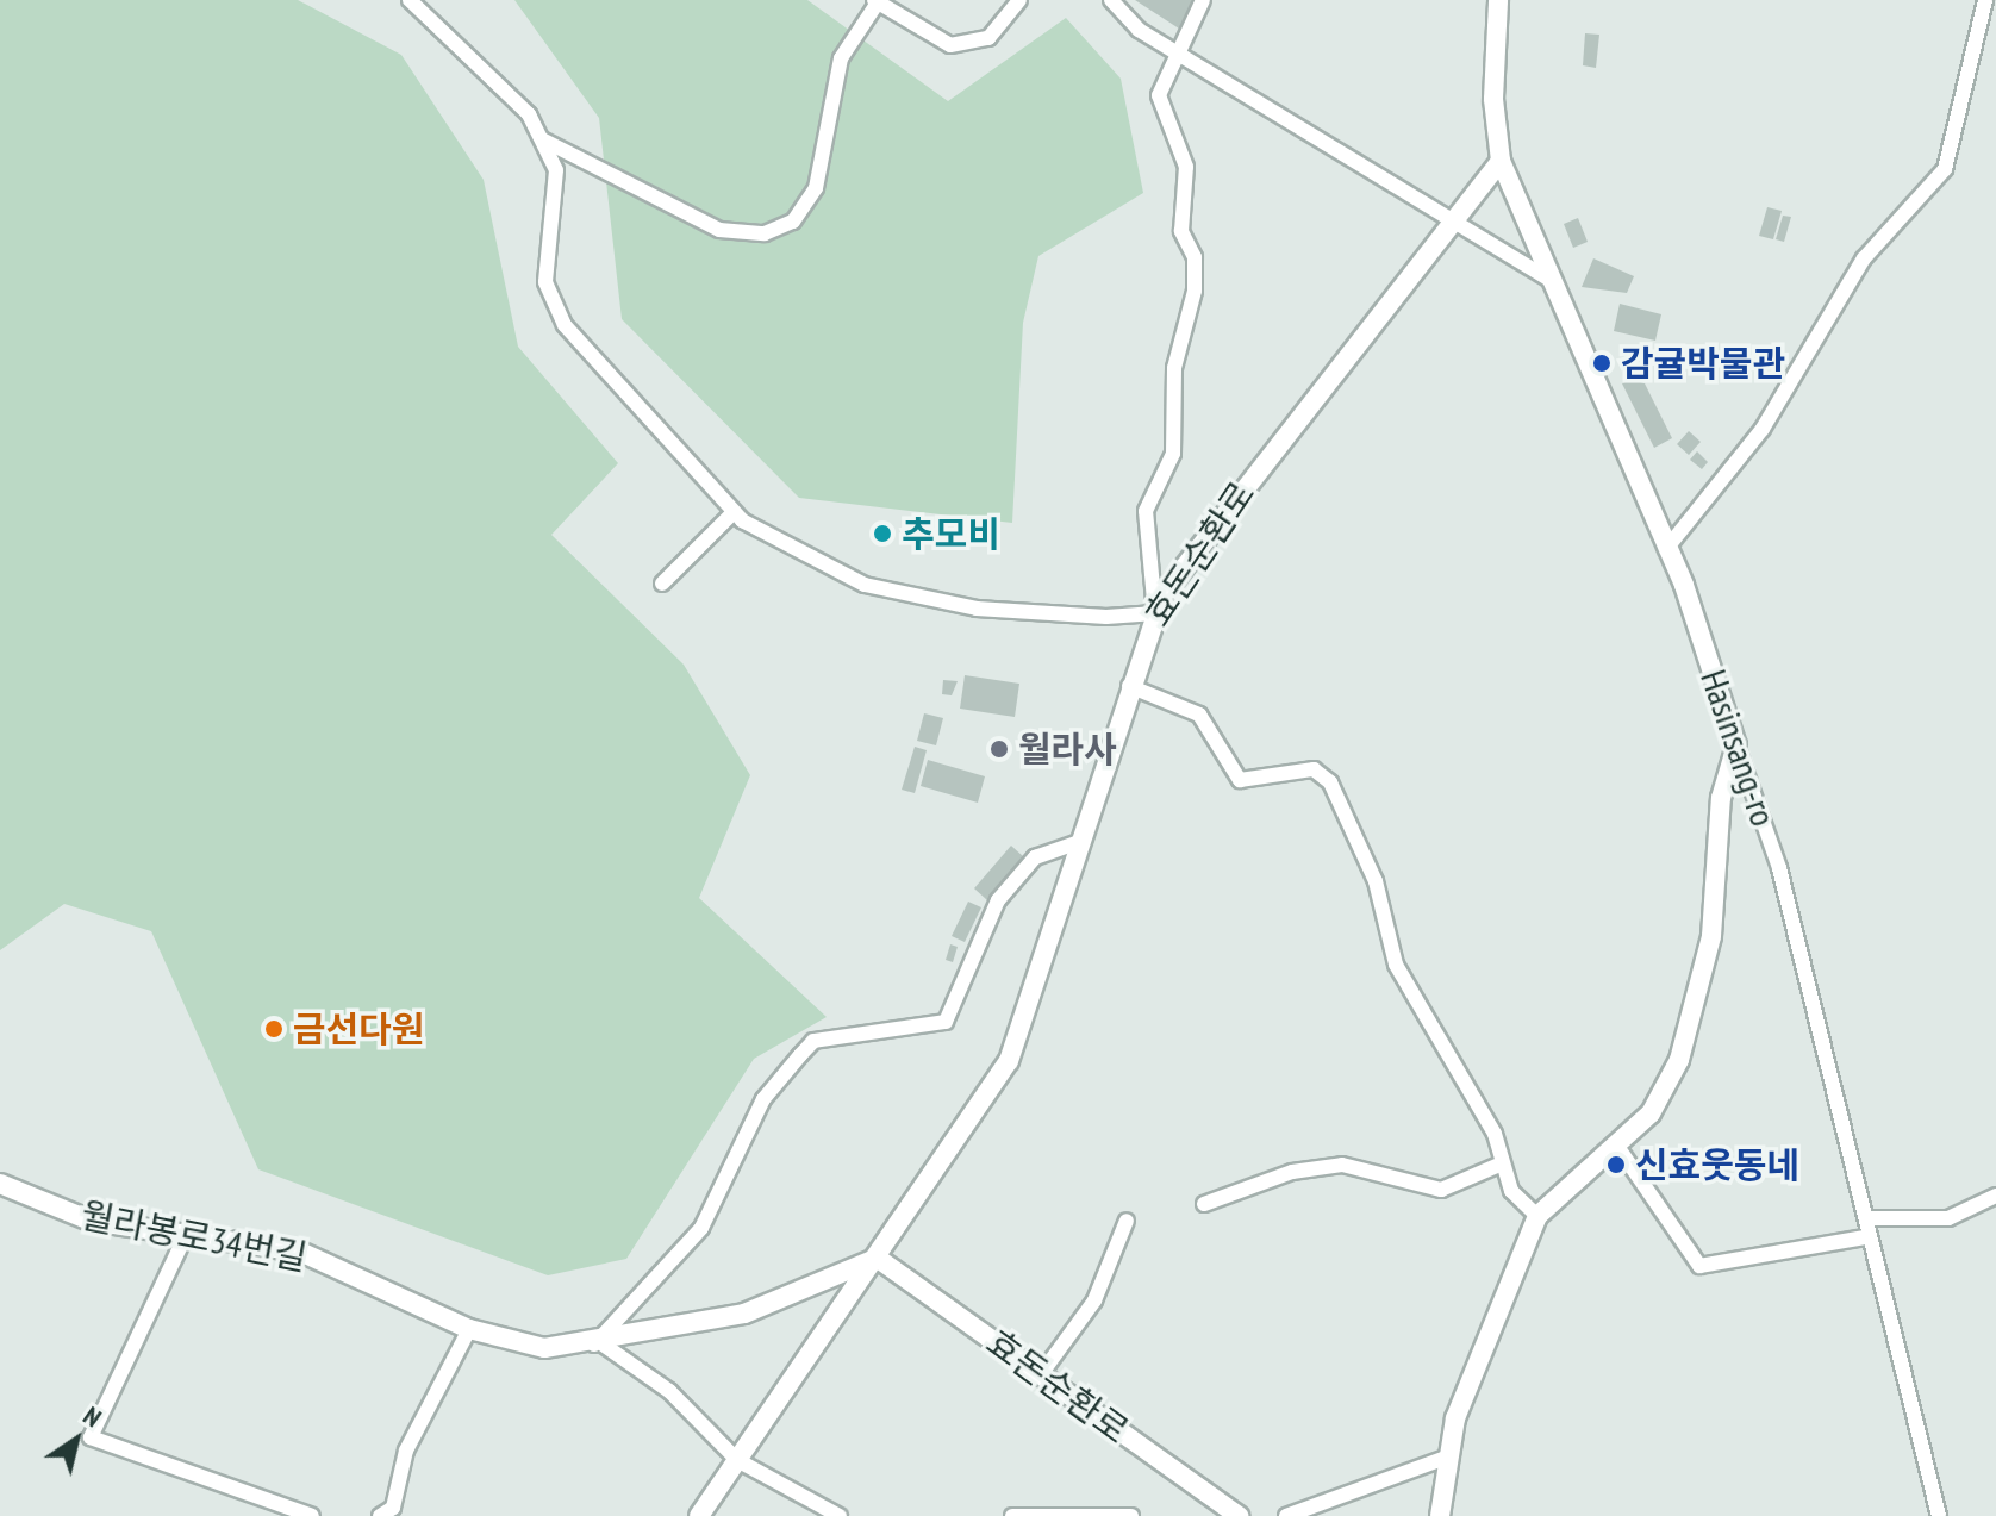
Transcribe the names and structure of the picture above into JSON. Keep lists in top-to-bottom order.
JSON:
{
  "streets": {
    "street": ["효돈순환로", "Hasinsang-ro", "월라봉로34번길"]
  },
  "crossings": [
    ["효돈순환로", "Hasinsang-ro"],
    ["효돈순환로", "월라봉로34번길"]
  ],
  "places": [
    "감귤박물관",
    "추모비",
    "월라사",
    "금선다원",
    "신효웃동네"
  ],
  "north": "top right"
}
